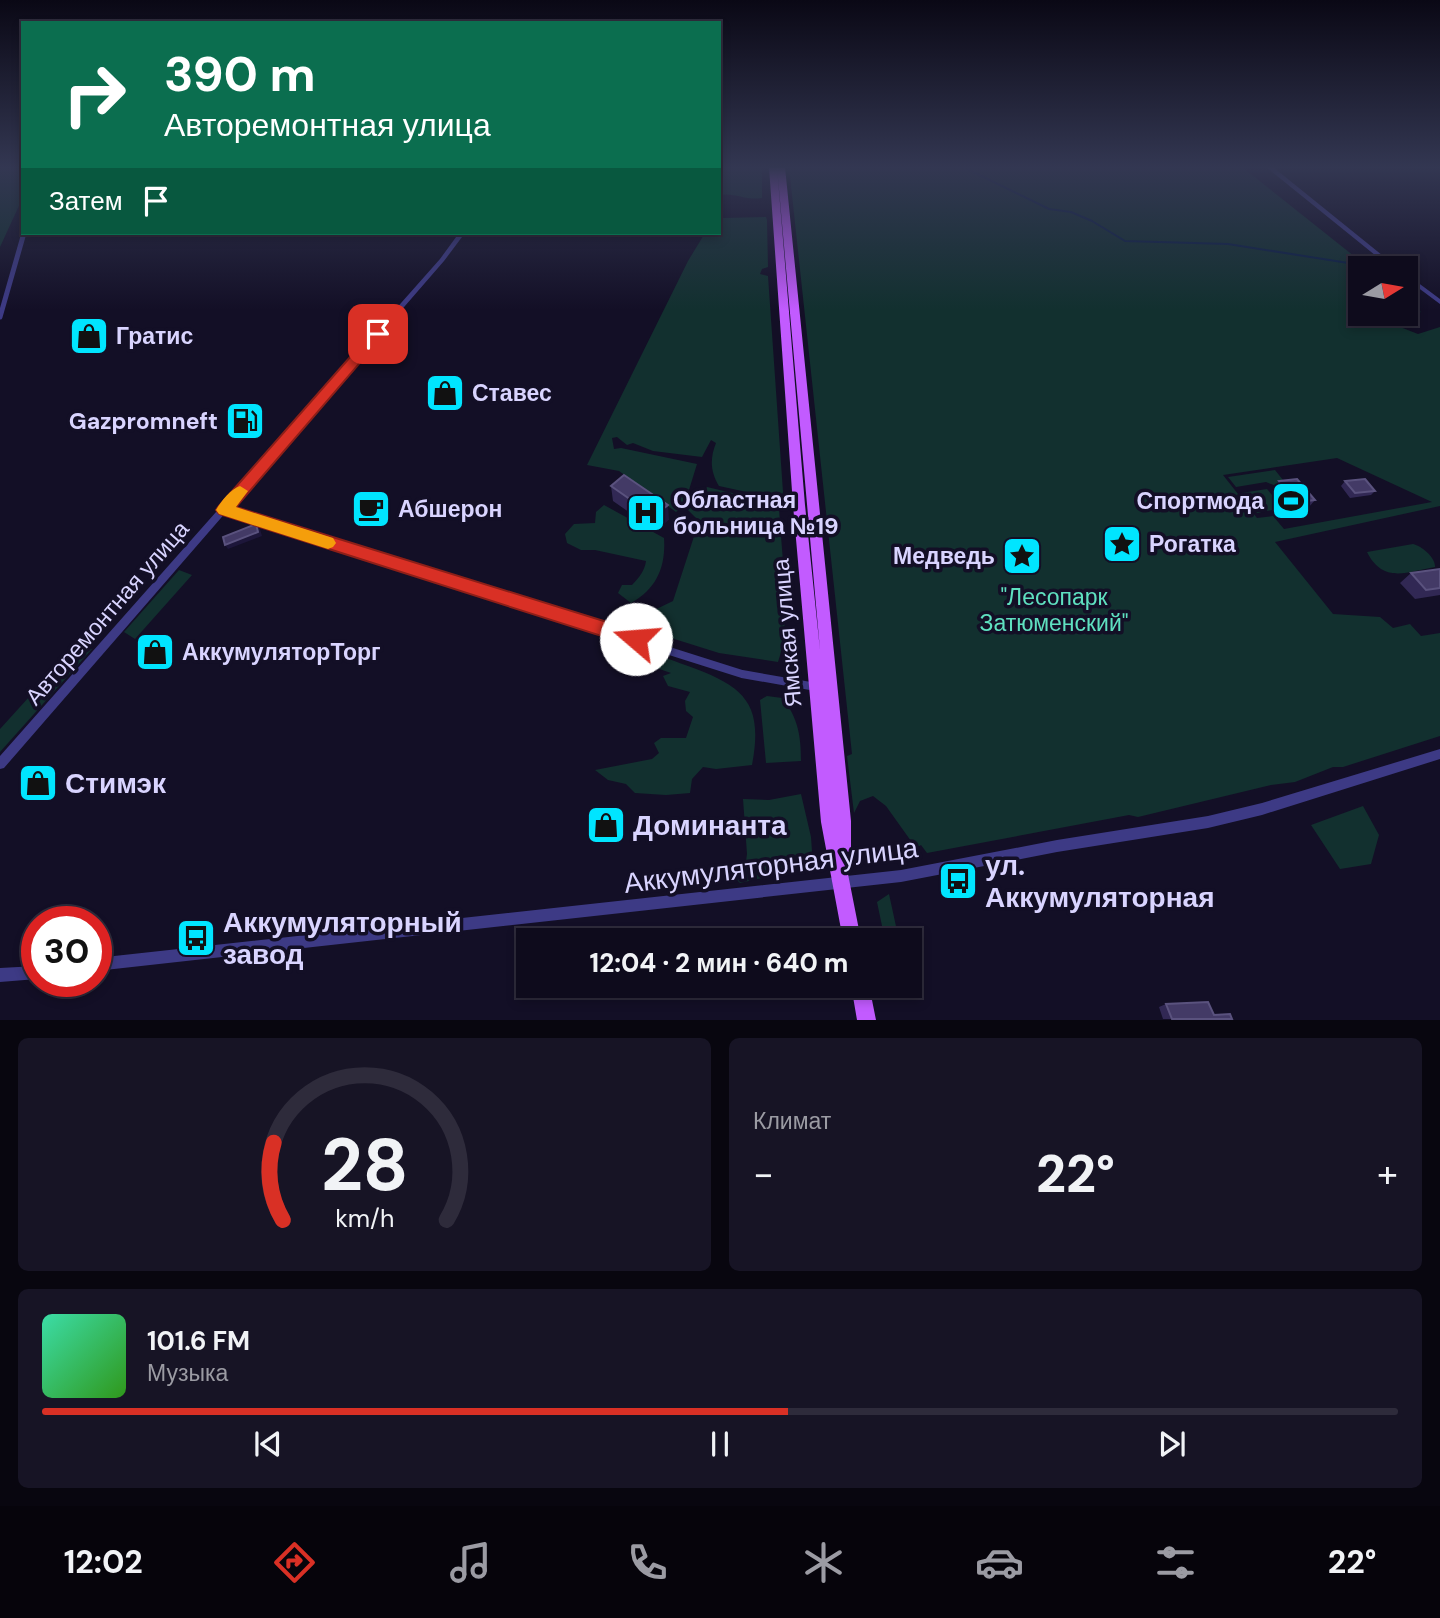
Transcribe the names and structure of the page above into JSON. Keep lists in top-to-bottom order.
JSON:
{
  "streets": {
    "main road": ["Ямская улица"],
    "street": ["Авторемонтная улица", "Аккумуляторная улица"]
  },
  "crossings": [
    ["Ямская улица", "Аккумуляторная улица"]
  ],
  "parks": ["\"Лесопарк Затюменский\""],
  "places": {
    "shop": [
      "Гратис",
      "Ставес",
      "АккумуляторТорг",
      "Стимэк",
      "Доминанта"
    ],
    "fuel station": ["Gazpromneft"],
    "sports": ["Спортмода"],
    "cafe": ["Абшерон"],
    "hospital": ["Областная больница №19"],
    "place": ["Рогатка", "Медведь"],
    "bus stop": ["ул. Аккумуляторная", "Аккумуляторный завод"]
  },
  "north": "right",
  "page": {
    "turn": ["390 m", "Авторемонтная улица"],
    "then": "Затем",
    "limit": "30",
    "trip": "12:04 · 2 мин · 640 m",
    "tile": "Климат",
    "heat": ["−", "22°", "+"],
    "song": ["101.6 FM", "Музыка"],
    "tabs": ["12:02", "22°"],
    "gauge": ["28", "km/h"]
  }
}
